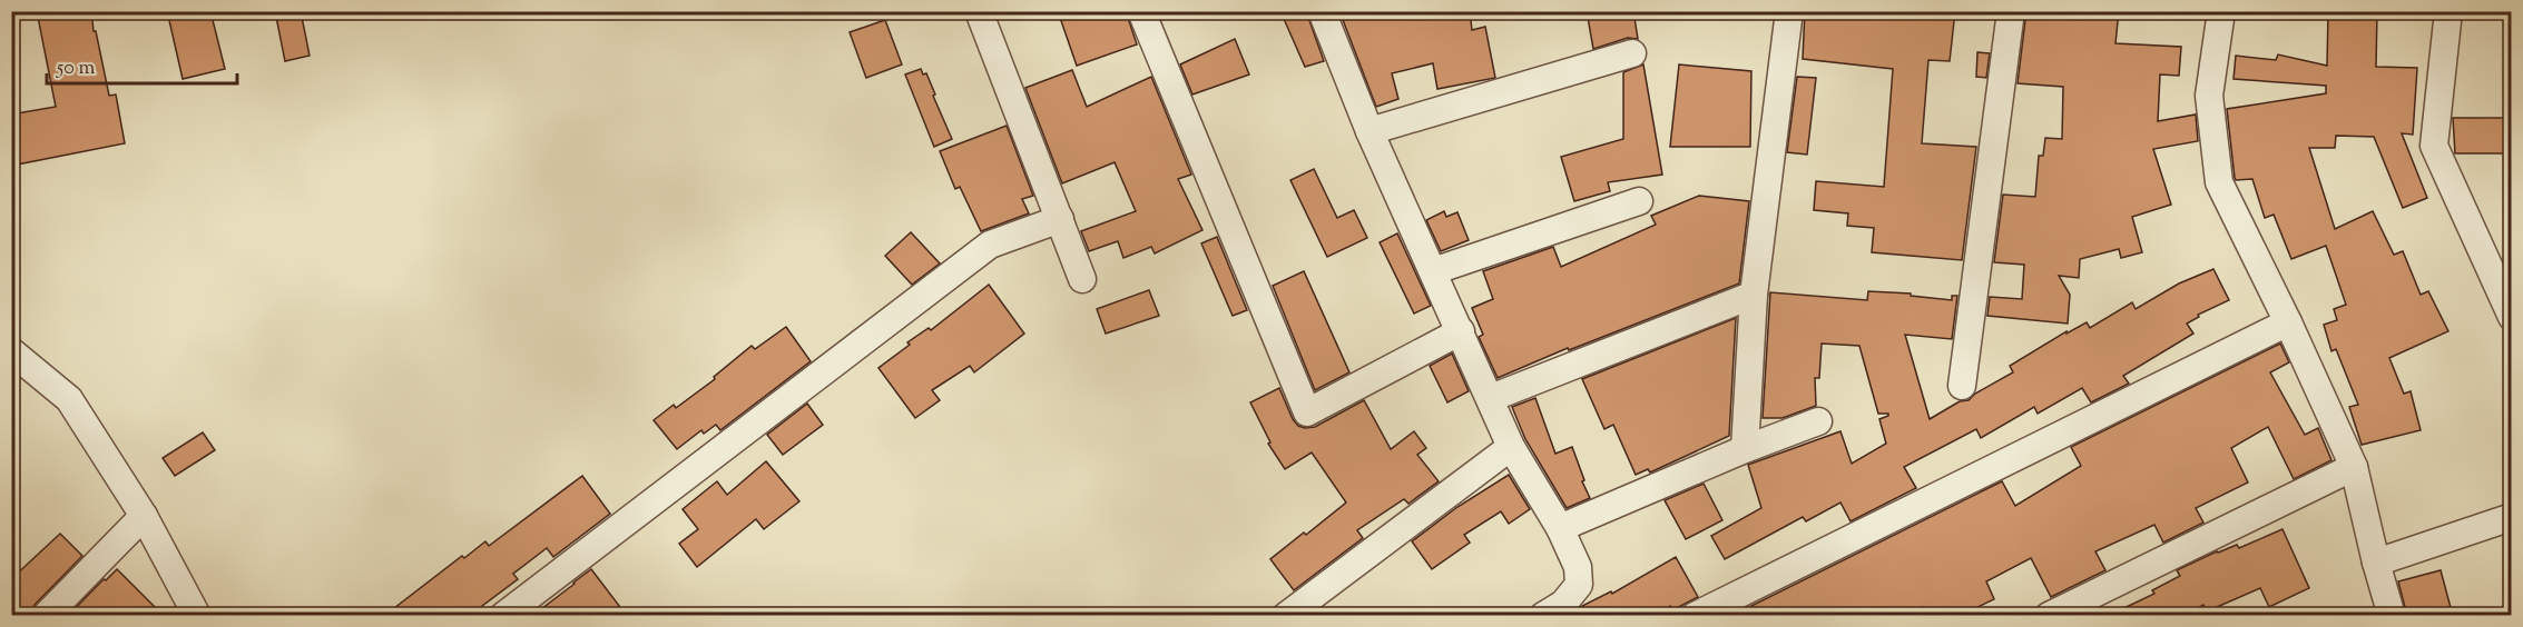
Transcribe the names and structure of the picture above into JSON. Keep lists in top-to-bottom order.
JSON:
{
  "scale_bar": "50 m"
}
